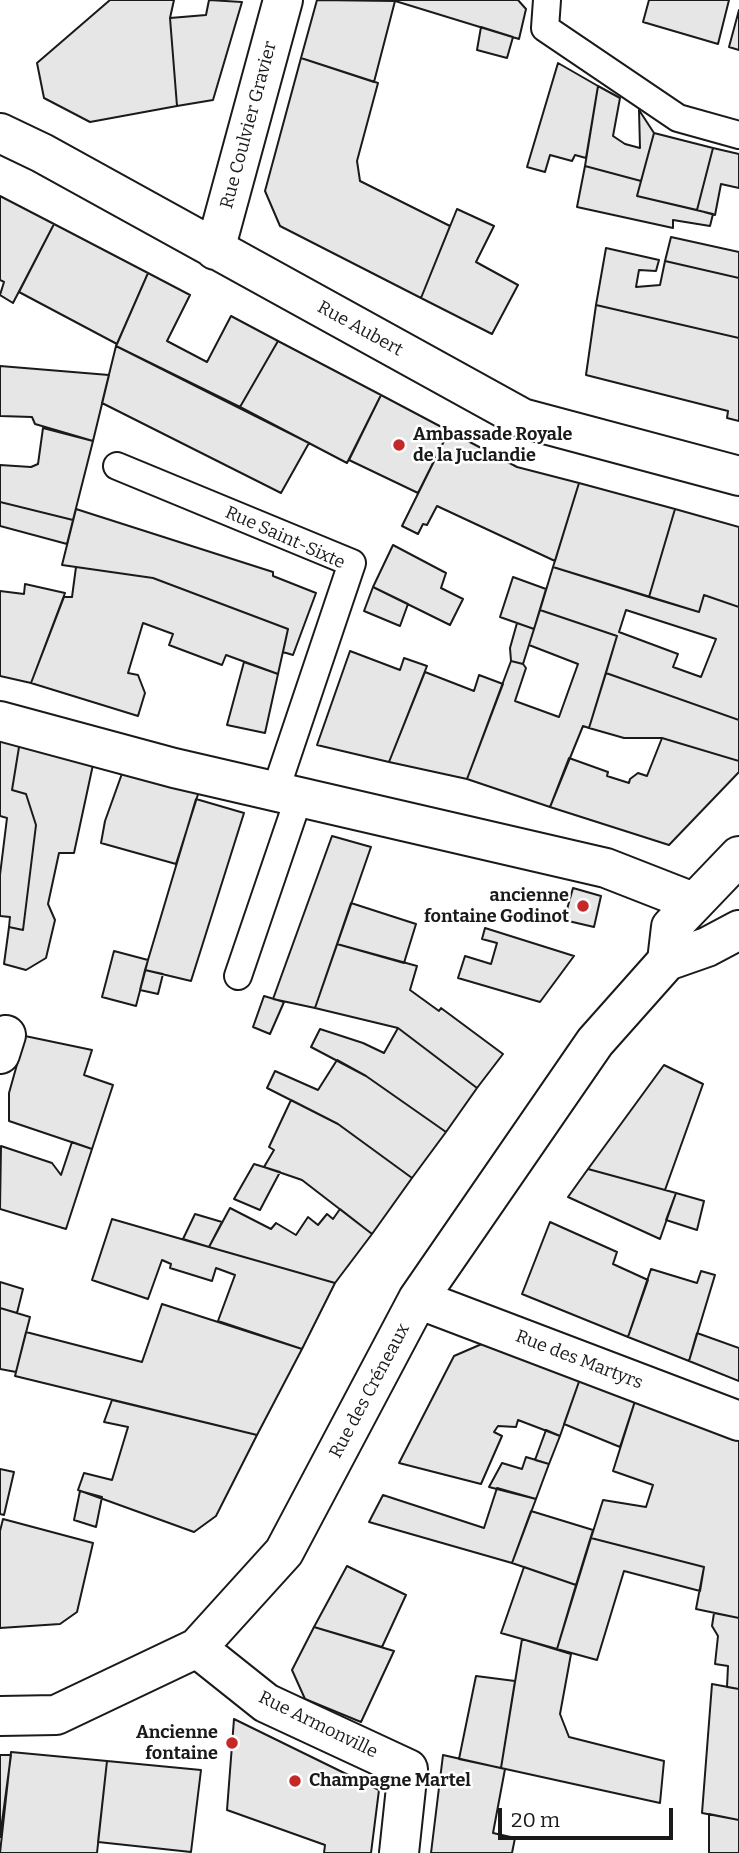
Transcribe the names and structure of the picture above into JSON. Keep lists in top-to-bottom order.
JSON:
{
  "streets": {
    "street": [
      "Rue Coulvier Gravier",
      "Rue Aubert",
      "Rue des Martyrs",
      "Rue des Créneaux",
      "Rue Armonville"
    ],
    "lane": ["Rue Saint-Sixte"]
  },
  "crossings": [
    ["Rue Coulvier Gravier", "Rue Aubert"],
    ["Rue des Martyrs", "Rue des Créneaux"],
    ["Rue des Créneaux", "Rue Armonville"]
  ],
  "places": [
    "Ambassade Royale de la Juclandie",
    "ancienne fontaine Godinot",
    "Ancienne fontaine",
    "Champagne Martel"
  ],
  "scale_bar": "20 m"
}
